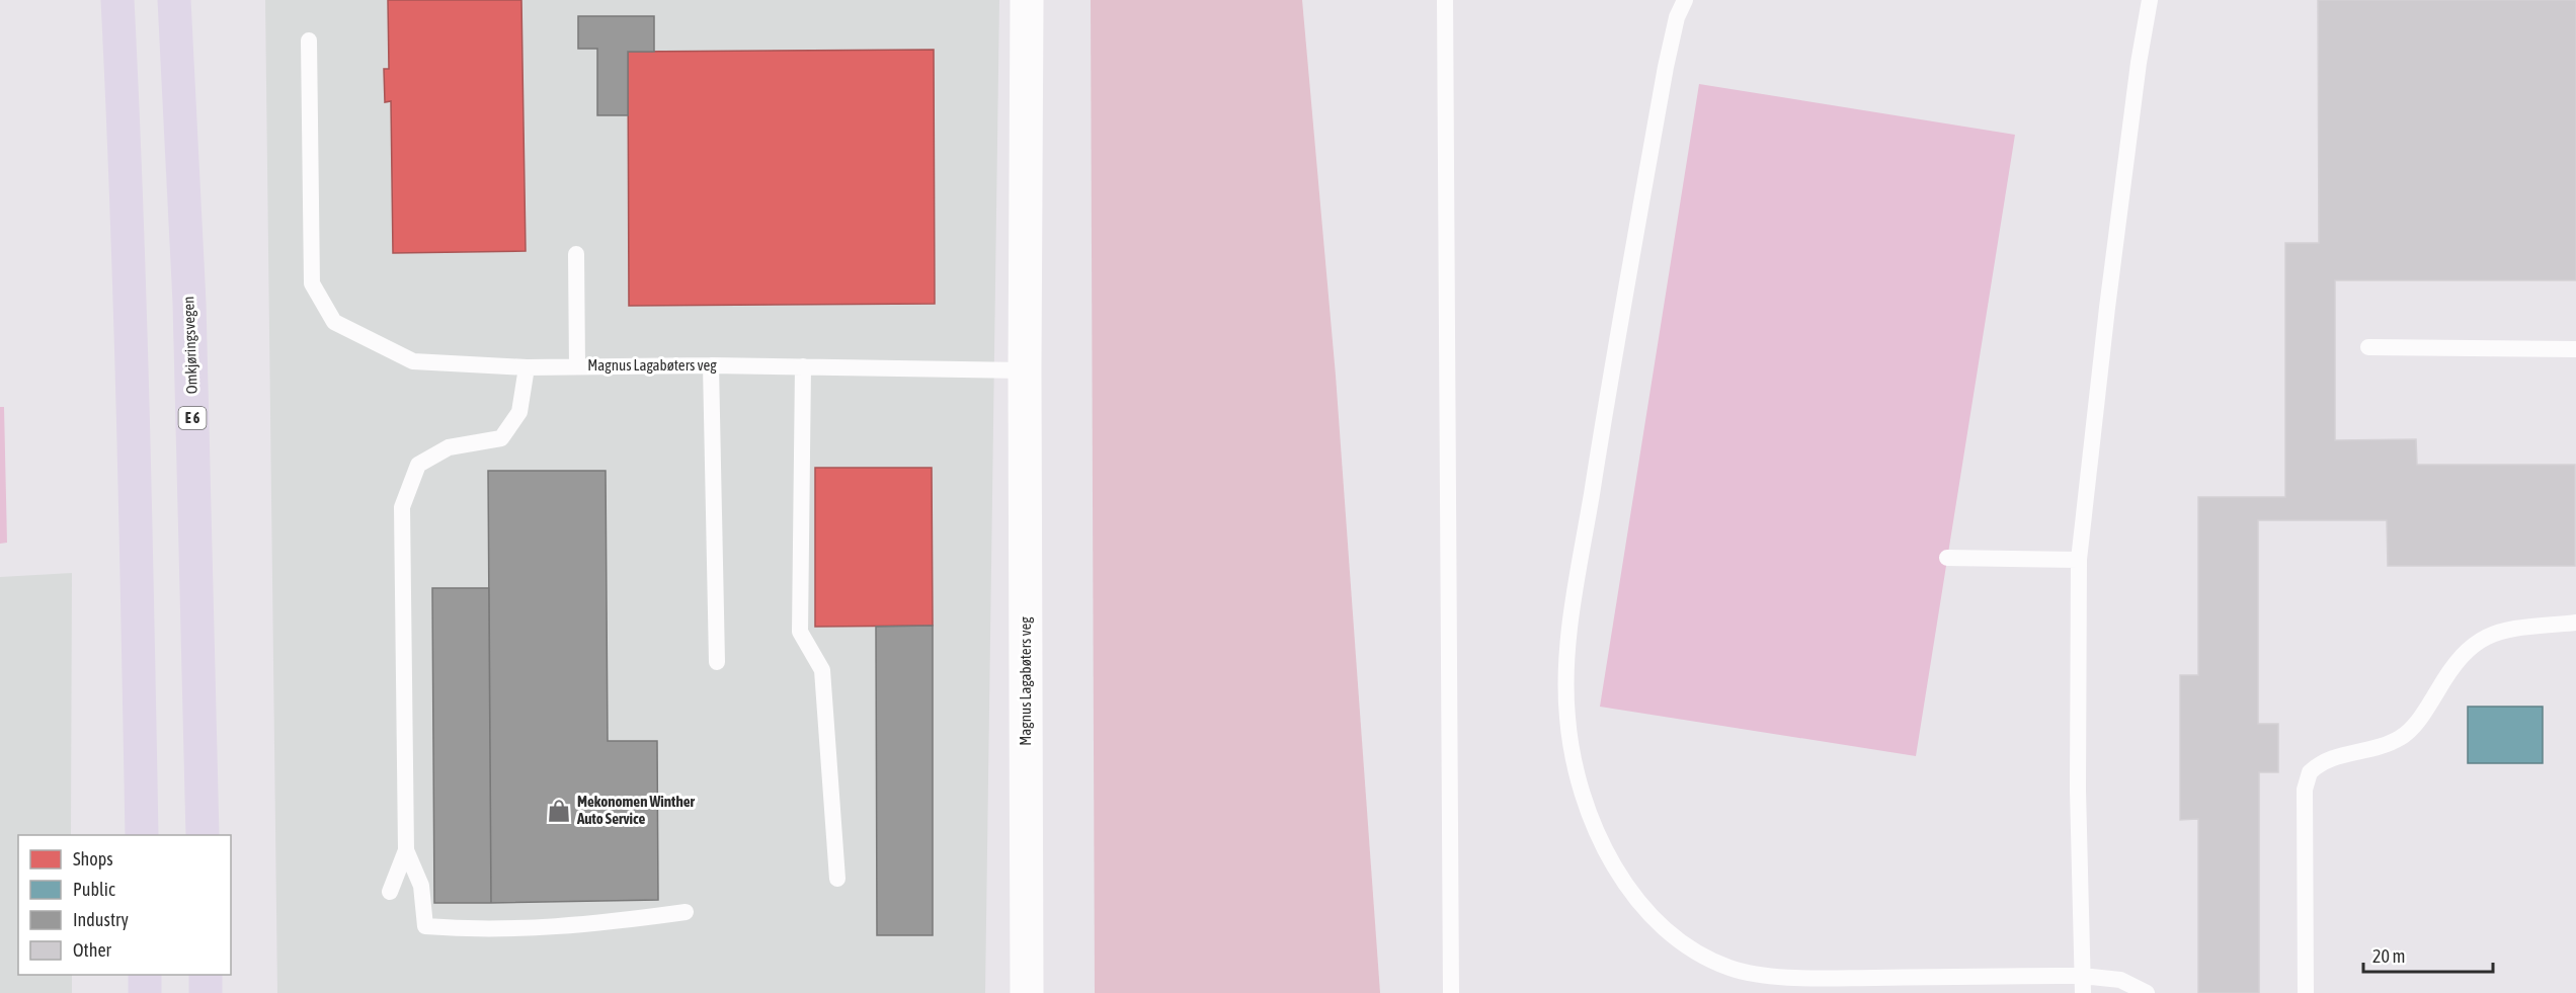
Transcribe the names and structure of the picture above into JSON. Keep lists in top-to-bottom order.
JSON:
{
  "streets": {
    "highway": ["Omkjøringsvegen", "E 6"],
    "street": ["Magnus Lagabøters veg"]
  },
  "places": {
    "shop": ["Mekonomen Winther Auto Service"]
  },
  "legend": [
    "Shops",
    "Public",
    "Industry",
    "Other"
  ],
  "scale_bar": "20 m"
}
